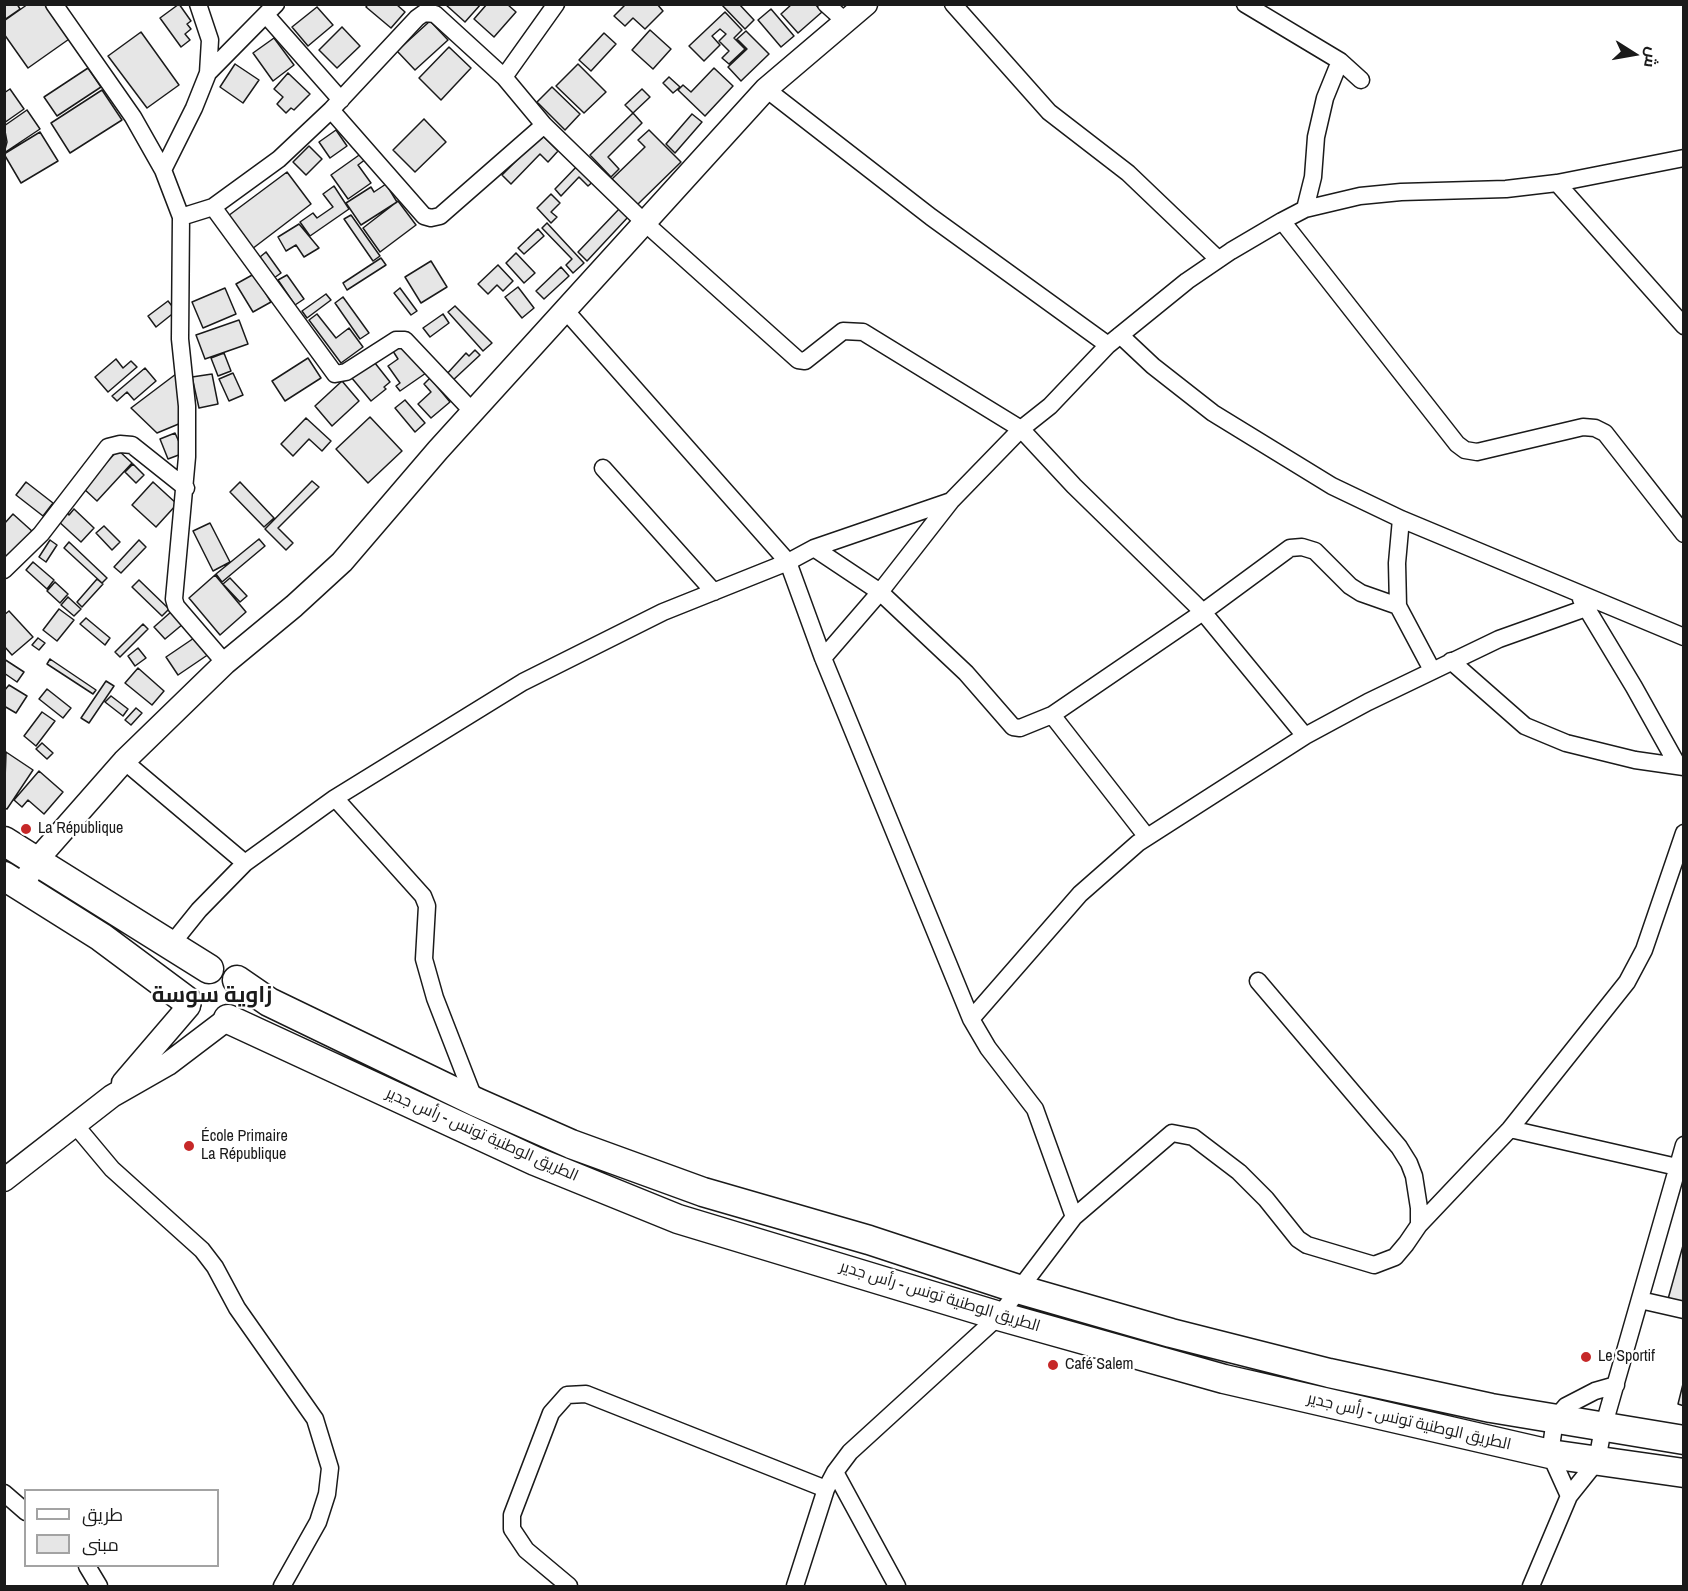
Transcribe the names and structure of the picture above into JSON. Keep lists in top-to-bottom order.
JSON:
{
  "streets": {
    "highway": ["الطريق الوطنية تونس - رأس جدير"]
  },
  "districts": ["زاوية سوسة"],
  "places": [
    "La République",
    "École Primaire La République",
    "Le Sportif",
    "Café Salem"
  ],
  "legend": ["طريق", "مبنى"],
  "north": "right"
}
